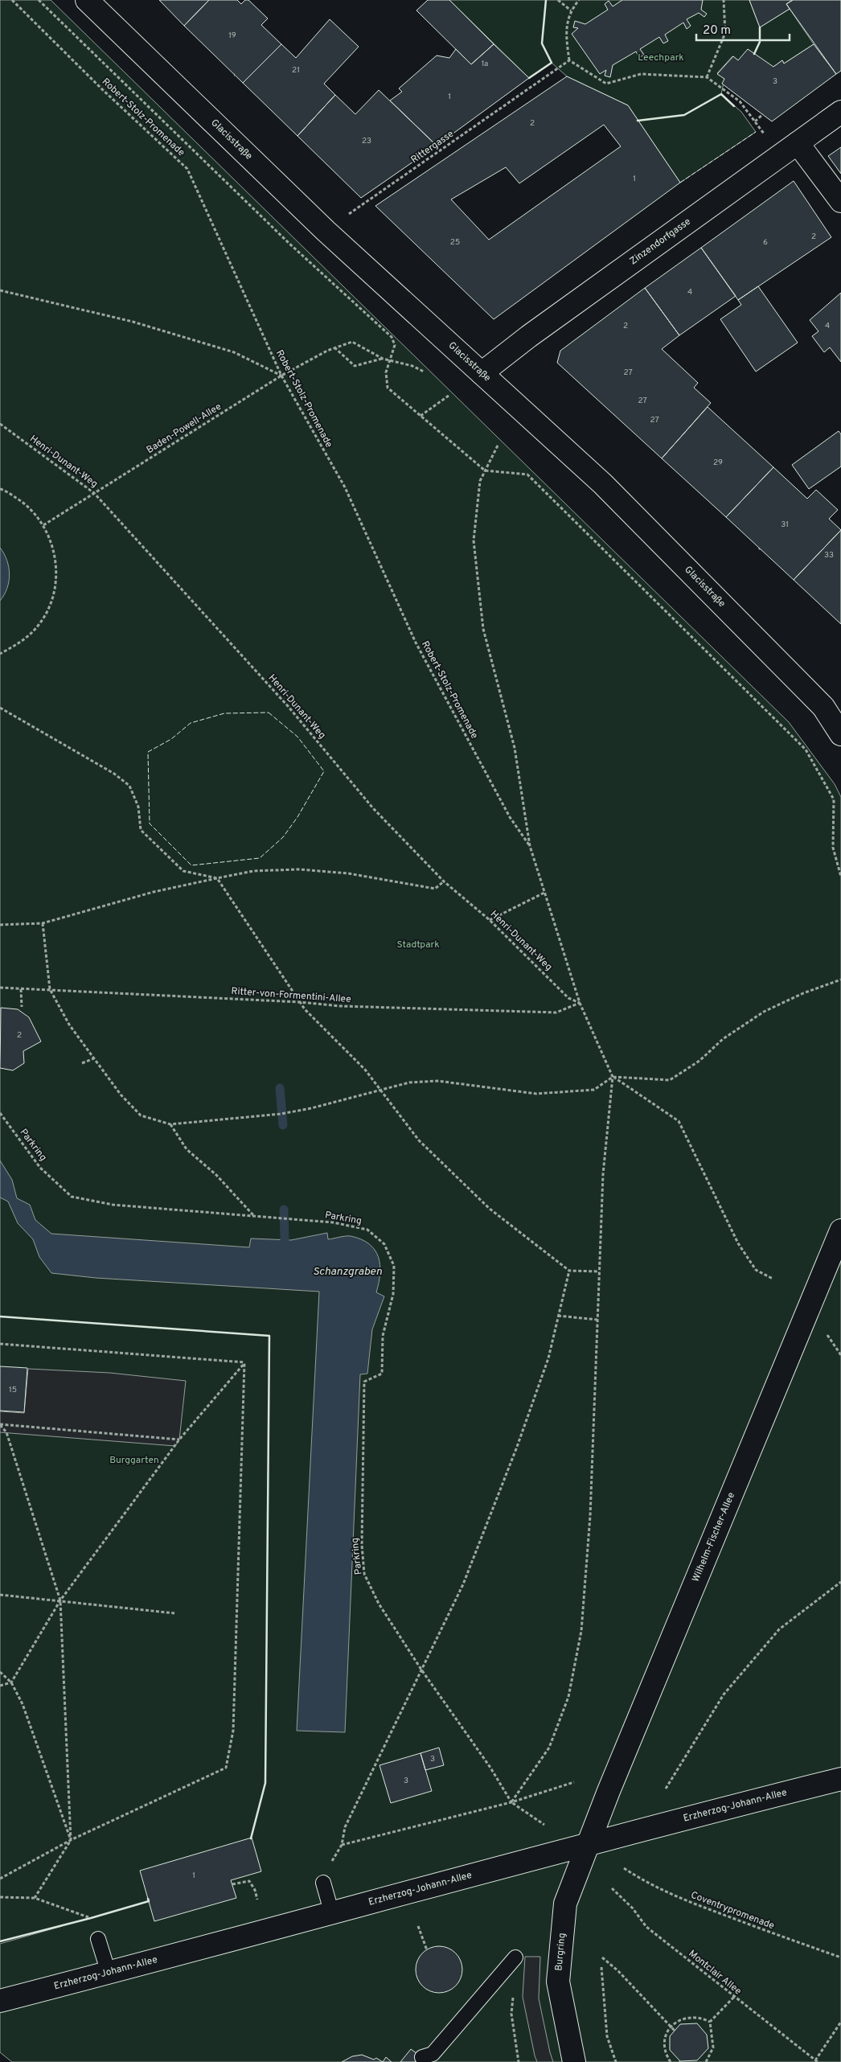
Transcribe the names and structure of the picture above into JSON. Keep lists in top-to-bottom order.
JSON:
{
  "streets": {
    "main road": [
      "Glacisstraße",
      "Zinzendorfgasse",
      "Wilhelm-Fischer-Allee",
      "Erzherzog-Johann-Allee",
      "Burgring"
    ],
    "path": [
      "Robert-Stolz-Promenade",
      "Rittergasse",
      "Baden-Powell-Allee",
      "Henri-Dunant-Weg",
      "Ritter-von-Formentini-Allee",
      "Parkring",
      "Coventrypromenade",
      "Montclair Allee"
    ]
  },
  "crossings": [
    ["Robert-Stolz-Promenade", "Baden-Powell-Allee"],
    ["Glacisstraße", "Rittergasse"],
    ["Glacisstraße", "Zinzendorfgasse"],
    ["Baden-Powell-Allee", "Henri-Dunant-Weg"],
    ["Henri-Dunant-Weg", "Ritter-von-Formentini-Allee"],
    ["Wilhelm-Fischer-Allee", "Erzherzog-Johann-Allee"],
    ["Wilhelm-Fischer-Allee", "Burgring"],
    ["Erzherzog-Johann-Allee", "Burgring"]
  ],
  "water": ["Schanzgraben"],
  "parks": ["Leechpark", "Stadtpark", "Burggarten"],
  "house_numbers": [
    "19",
    "1a",
    "21",
    "3",
    "1",
    "2",
    "23",
    "1",
    "2",
    "25",
    "6",
    "4",
    "2",
    "4",
    "27",
    "27",
    "27",
    "29",
    "31",
    "33",
    "2",
    "15",
    "3",
    "3",
    "1"
  ],
  "scale_bar": "20 m"
}
